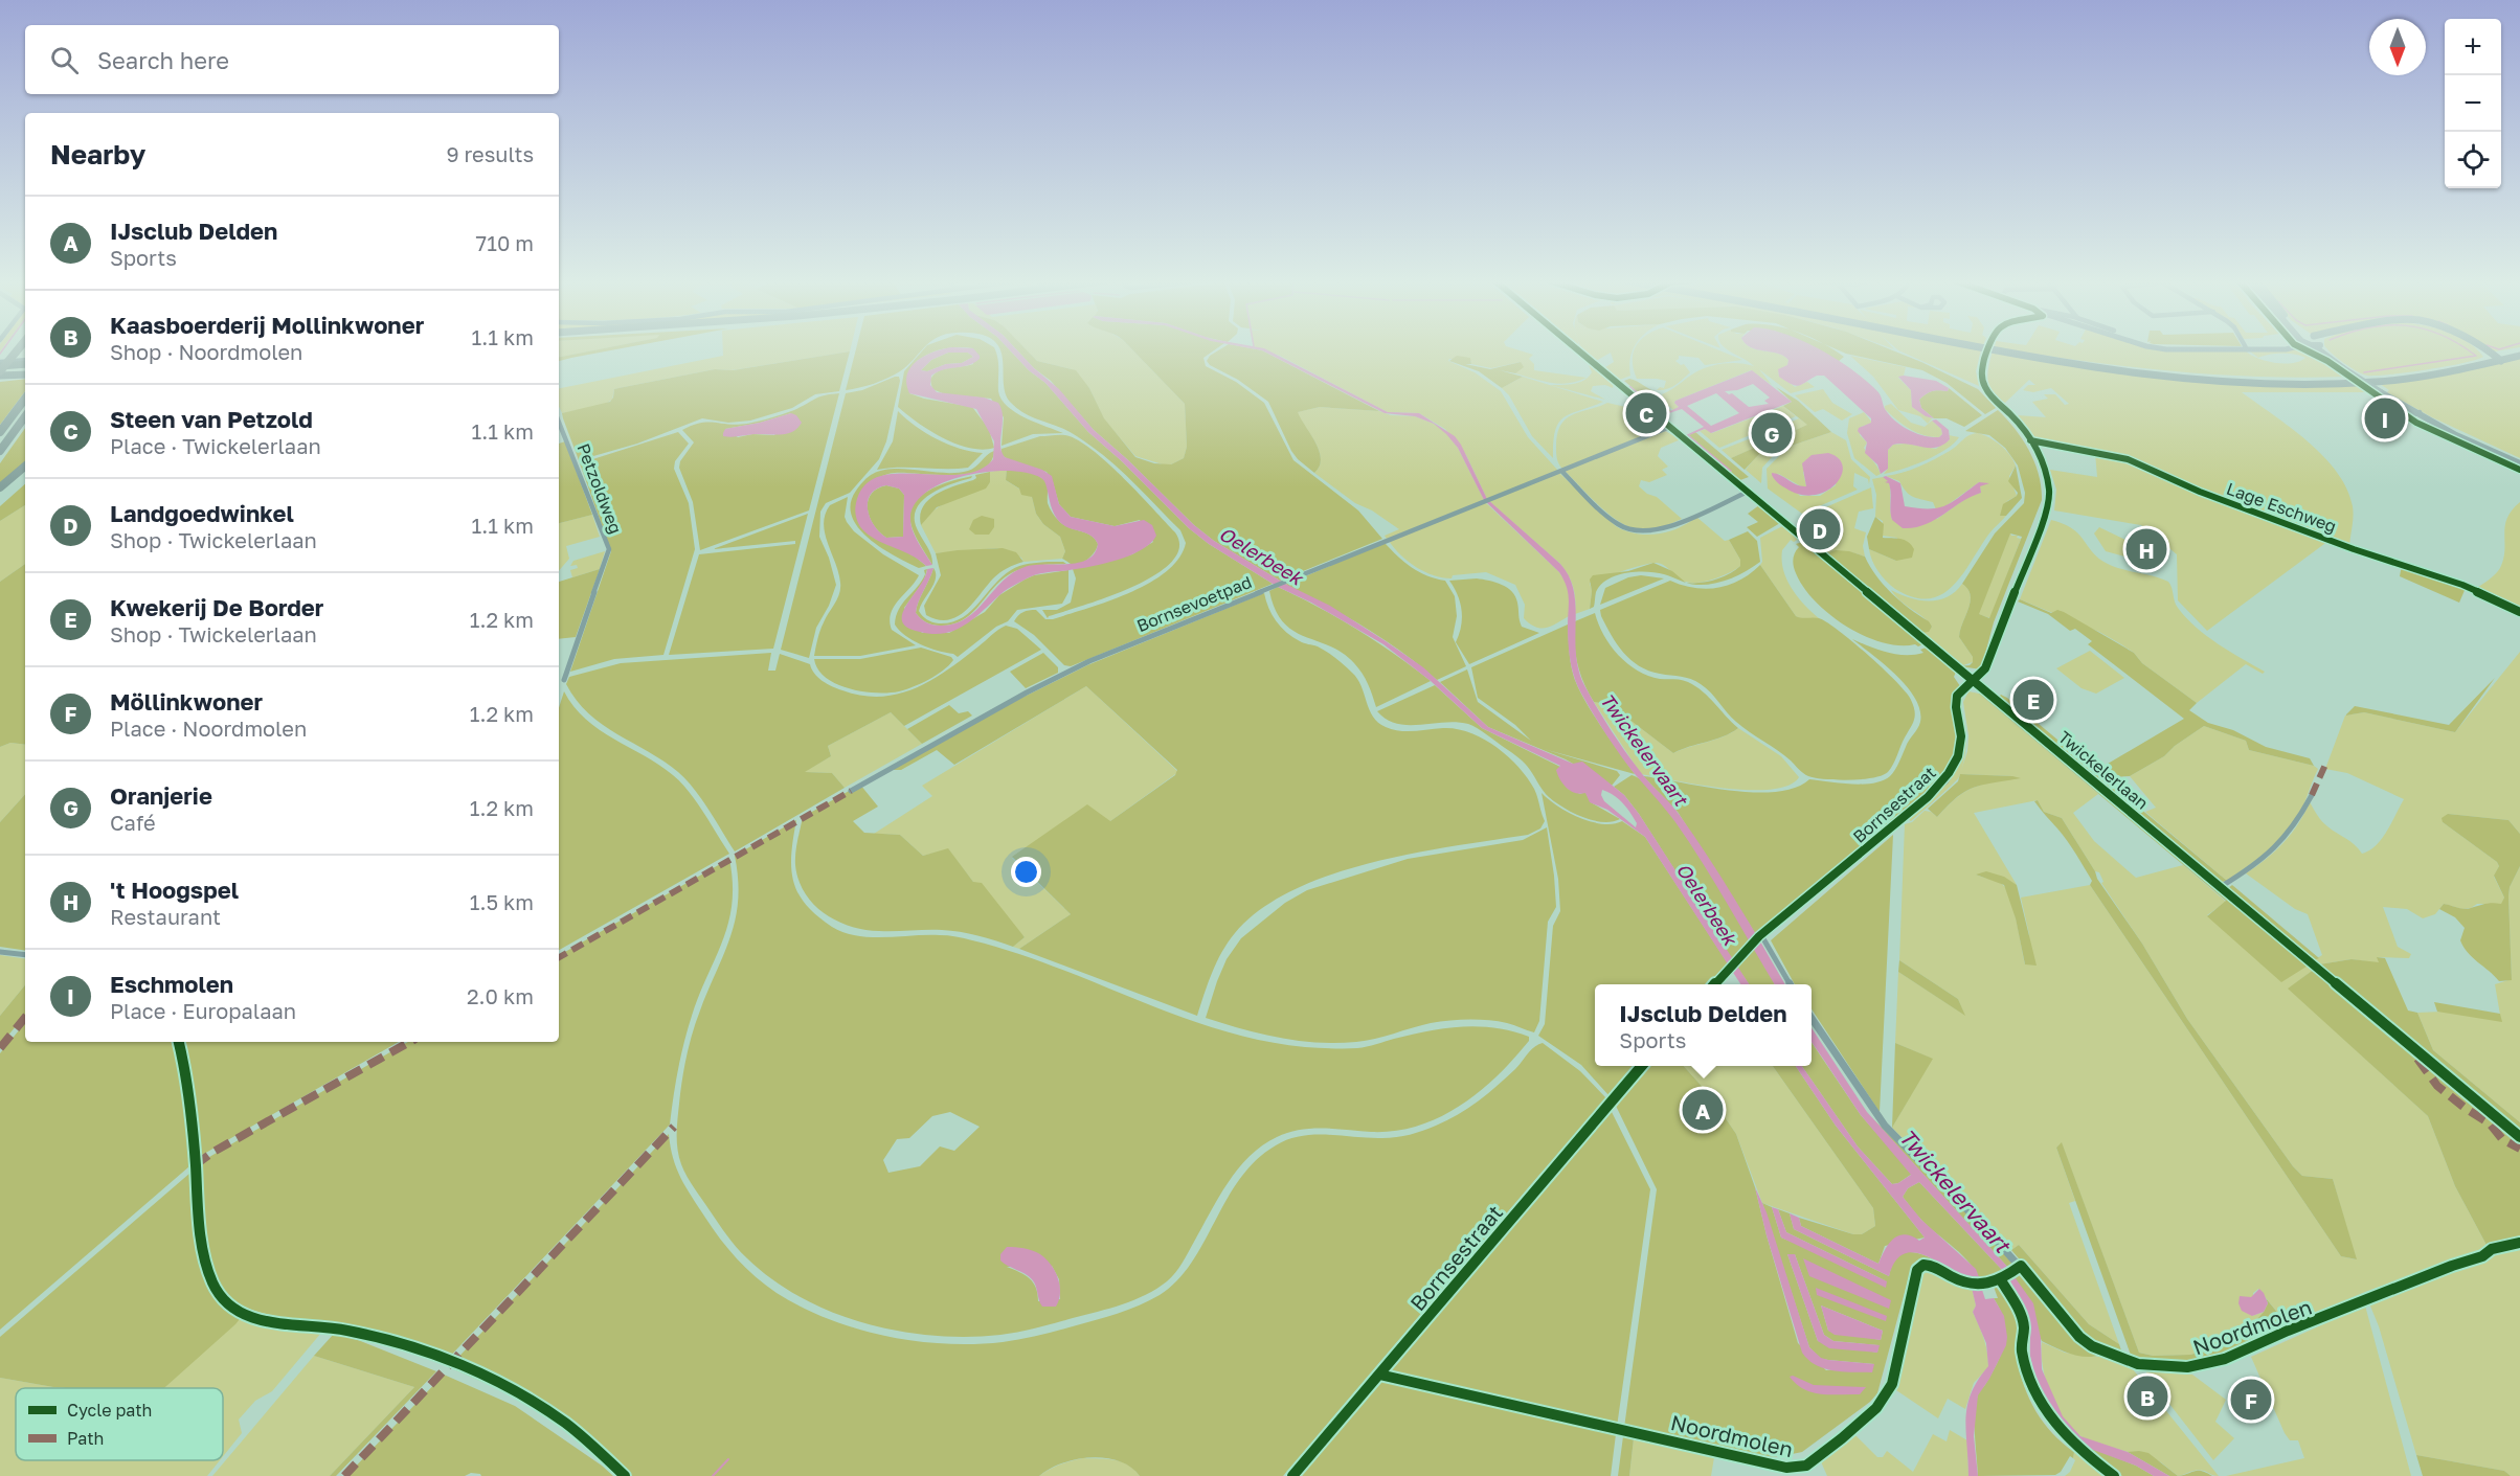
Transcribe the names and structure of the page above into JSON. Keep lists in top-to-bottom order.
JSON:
{
  "streets": {
    "street": [
      "Petzoldweg",
      "Lage Eschweg",
      "Bornsevoetpad",
      "Twickelerlaan",
      "Bornsestraat",
      "Noordmolen"
    ]
  },
  "crossings": [
    ["Lage Eschweg", "Bornsestraat"],
    ["Bornsevoetpad", "Twickelerlaan"],
    ["Twickelerlaan", "Bornsestraat"],
    ["Bornsestraat", "Noordmolen"]
  ],
  "water": ["Oelerbeek", "Twickelervaart"],
  "legend": ["Cycle path", "Path"],
  "north": "bottom",
  "page": {
    "map_buttons": ["+", "−"],
    "search": "Search here",
    "heading": ["Nearby", "9 results"],
    "list": [
      {
        "mark": "A",
        "name": "IJsclub Delden",
        "note": "Sports",
        "value": "710 m"
      },
      {
        "mark": "B",
        "name": "Kaasboerderij Mollinkwoner",
        "note": "Shop · Noordmolen",
        "value": "1.1 km"
      },
      {
        "mark": "C",
        "name": "Steen van Petzold",
        "note": "Place · Twickelerlaan",
        "value": "1.1 km"
      },
      {
        "mark": "D",
        "name": "Landgoedwinkel",
        "note": "Shop · Twickelerlaan",
        "value": "1.1 km"
      },
      {
        "mark": "E",
        "name": "Kwekerij De Border",
        "note": "Shop · Twickelerlaan",
        "value": "1.2 km"
      },
      {
        "mark": "F",
        "name": "Möllinkwoner",
        "note": "Place · Noordmolen",
        "value": "1.2 km"
      },
      {
        "mark": "G",
        "name": "Oranjerie",
        "note": "Café",
        "value": "1.2 km"
      },
      {
        "mark": "H",
        "name": "'t Hoogspel",
        "note": "Restaurant",
        "value": "1.5 km"
      },
      {
        "mark": "I",
        "name": "Eschmolen",
        "note": "Place · Europalaan",
        "value": "2.0 km"
      }
    ],
    "pins": [
      "C",
      "I",
      "G",
      "D",
      "H",
      "E",
      "A",
      "B",
      "F"
    ],
    "popup": ["IJsclub Delden", "Sports"]
  }
}
